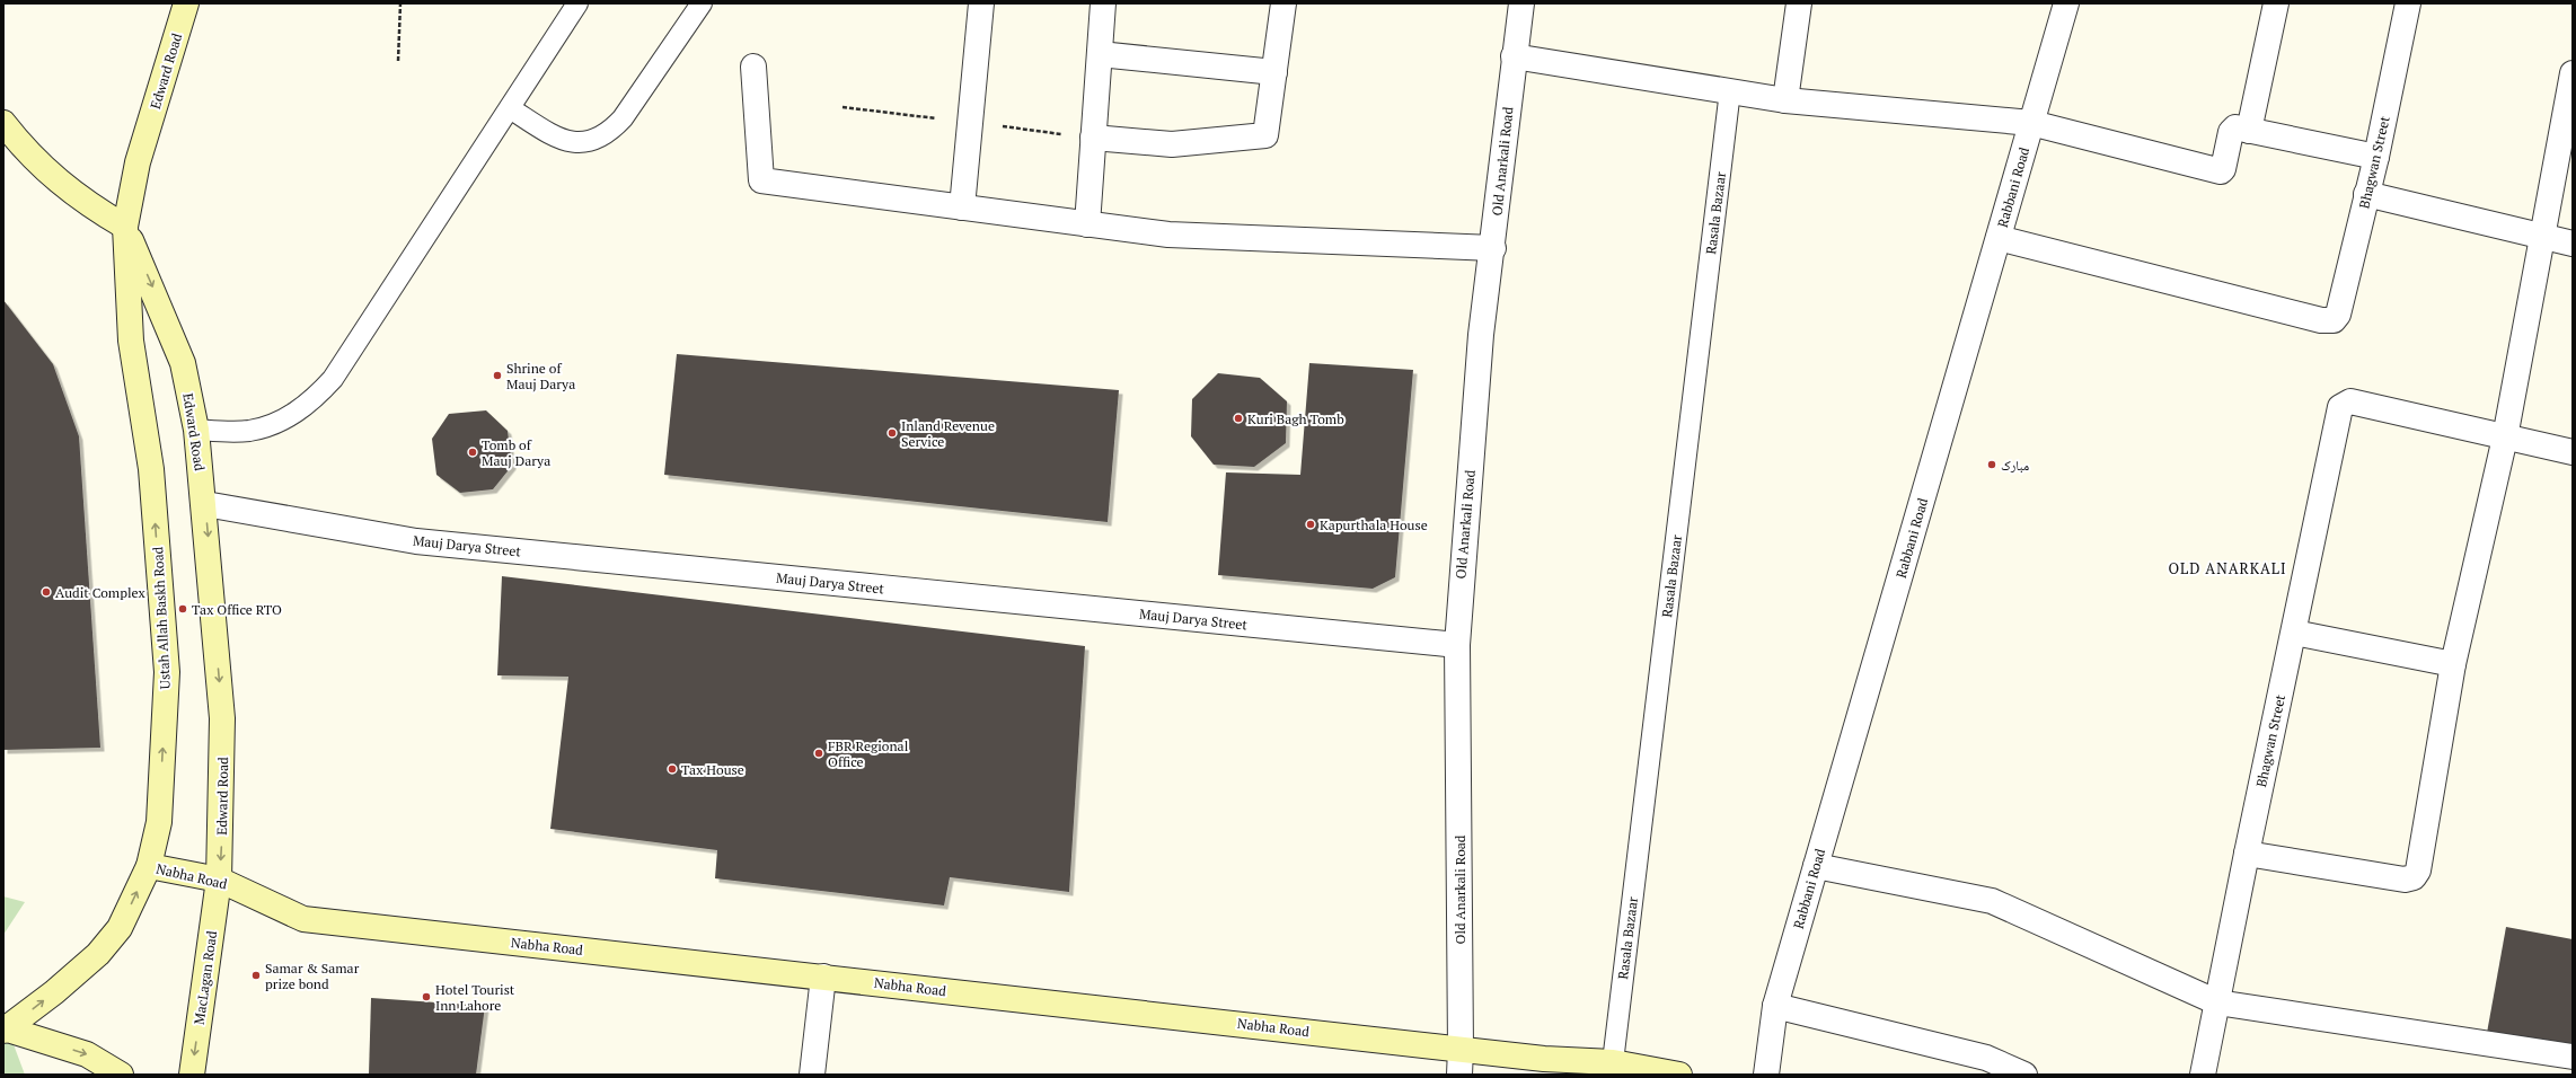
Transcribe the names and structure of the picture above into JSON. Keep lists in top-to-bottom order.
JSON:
{
  "streets": {
    "main road": [
      "Edward Road",
      "Ustah Allah Baskh Road",
      "Nabha Road",
      "MacLagan Road"
    ],
    "street": [
      "Old Anarkali Road",
      "Bhagwan Street",
      "Rabbani Road",
      "Mauj Darya Street"
    ],
    "lane": ["Rasala Bazaar"]
  },
  "crossings": [
    ["Edward Road", "Mauj Darya Street"],
    ["Edward Road", "Ustah Allah Baskh Road"],
    ["Edward Road", "Nabha Road"],
    ["Edward Road", "MacLagan Road"],
    ["Old Anarkali Road", "Mauj Darya Street"],
    ["Old Anarkali Road", "Nabha Road"],
    ["Bhagwan Street", "Rabbani Road"],
    ["Rasala Bazaar", "Nabha Road"],
    ["Ustah Allah Baskh Road", "Nabha Road"],
    ["Nabha Road", "MacLagan Road"]
  ],
  "one_way": ["Edward Road", "Ustah Allah Baskh Road", "MacLagan Road"],
  "districts": ["OLD ANARKALI"],
  "places": [
    "Shrine of Mauj Darya",
    "Kuri Bagh Tomb",
    "Inland Revenue Service",
    "Tomb of Mauj Darya",
    "مبارک",
    "Kapurthala House",
    "Audit Complex",
    "Tax Office RTO",
    "FBR Regional Office",
    "Tax House",
    "Samar & Samar prize bond",
    "Hotel Tourist Inn Lahore"
  ]
}
